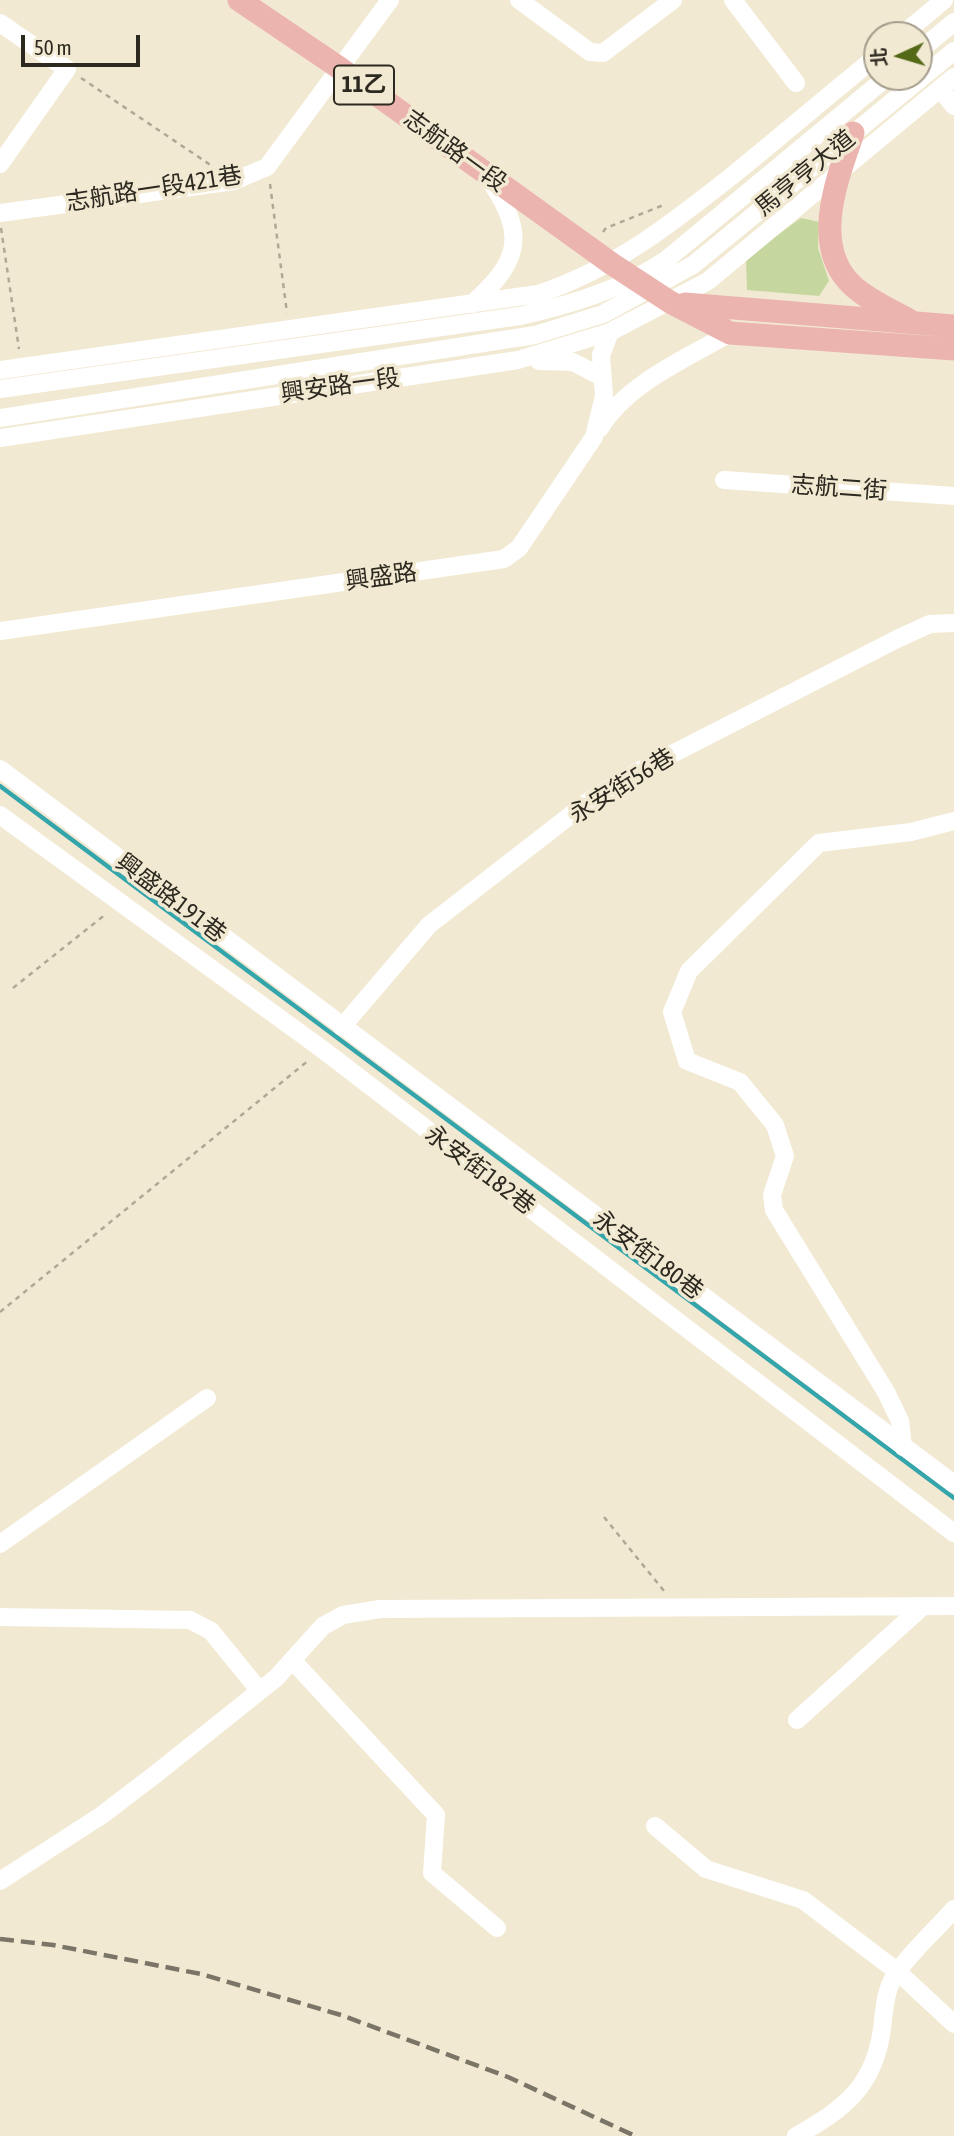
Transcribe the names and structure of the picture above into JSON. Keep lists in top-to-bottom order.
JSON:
{
  "streets": {
    "main road": ["11乙", "志航路一段"],
    "street": [
      "馬亨亨大道",
      "志航路一段421巷",
      "興安路一段",
      "志航二街",
      "興盛路",
      "永安街56巷",
      "興盛路191巷",
      "永安街182巷",
      "永安街180巷"
    ]
  },
  "crossings": [
    ["志航路一段", "馬亨亨大道"],
    ["志航路一段", "志航路一段421巷"],
    ["志航路一段", "興安路一段"],
    ["馬亨亨大道", "興安路一段"],
    ["興安路一段", "興盛路"],
    ["永安街56巷", "興盛路191巷"],
    ["永安街56巷", "永安街180巷"],
    ["興盛路191巷", "永安街180巷"]
  ],
  "scale_bar": "50 m",
  "north": "left"
}
